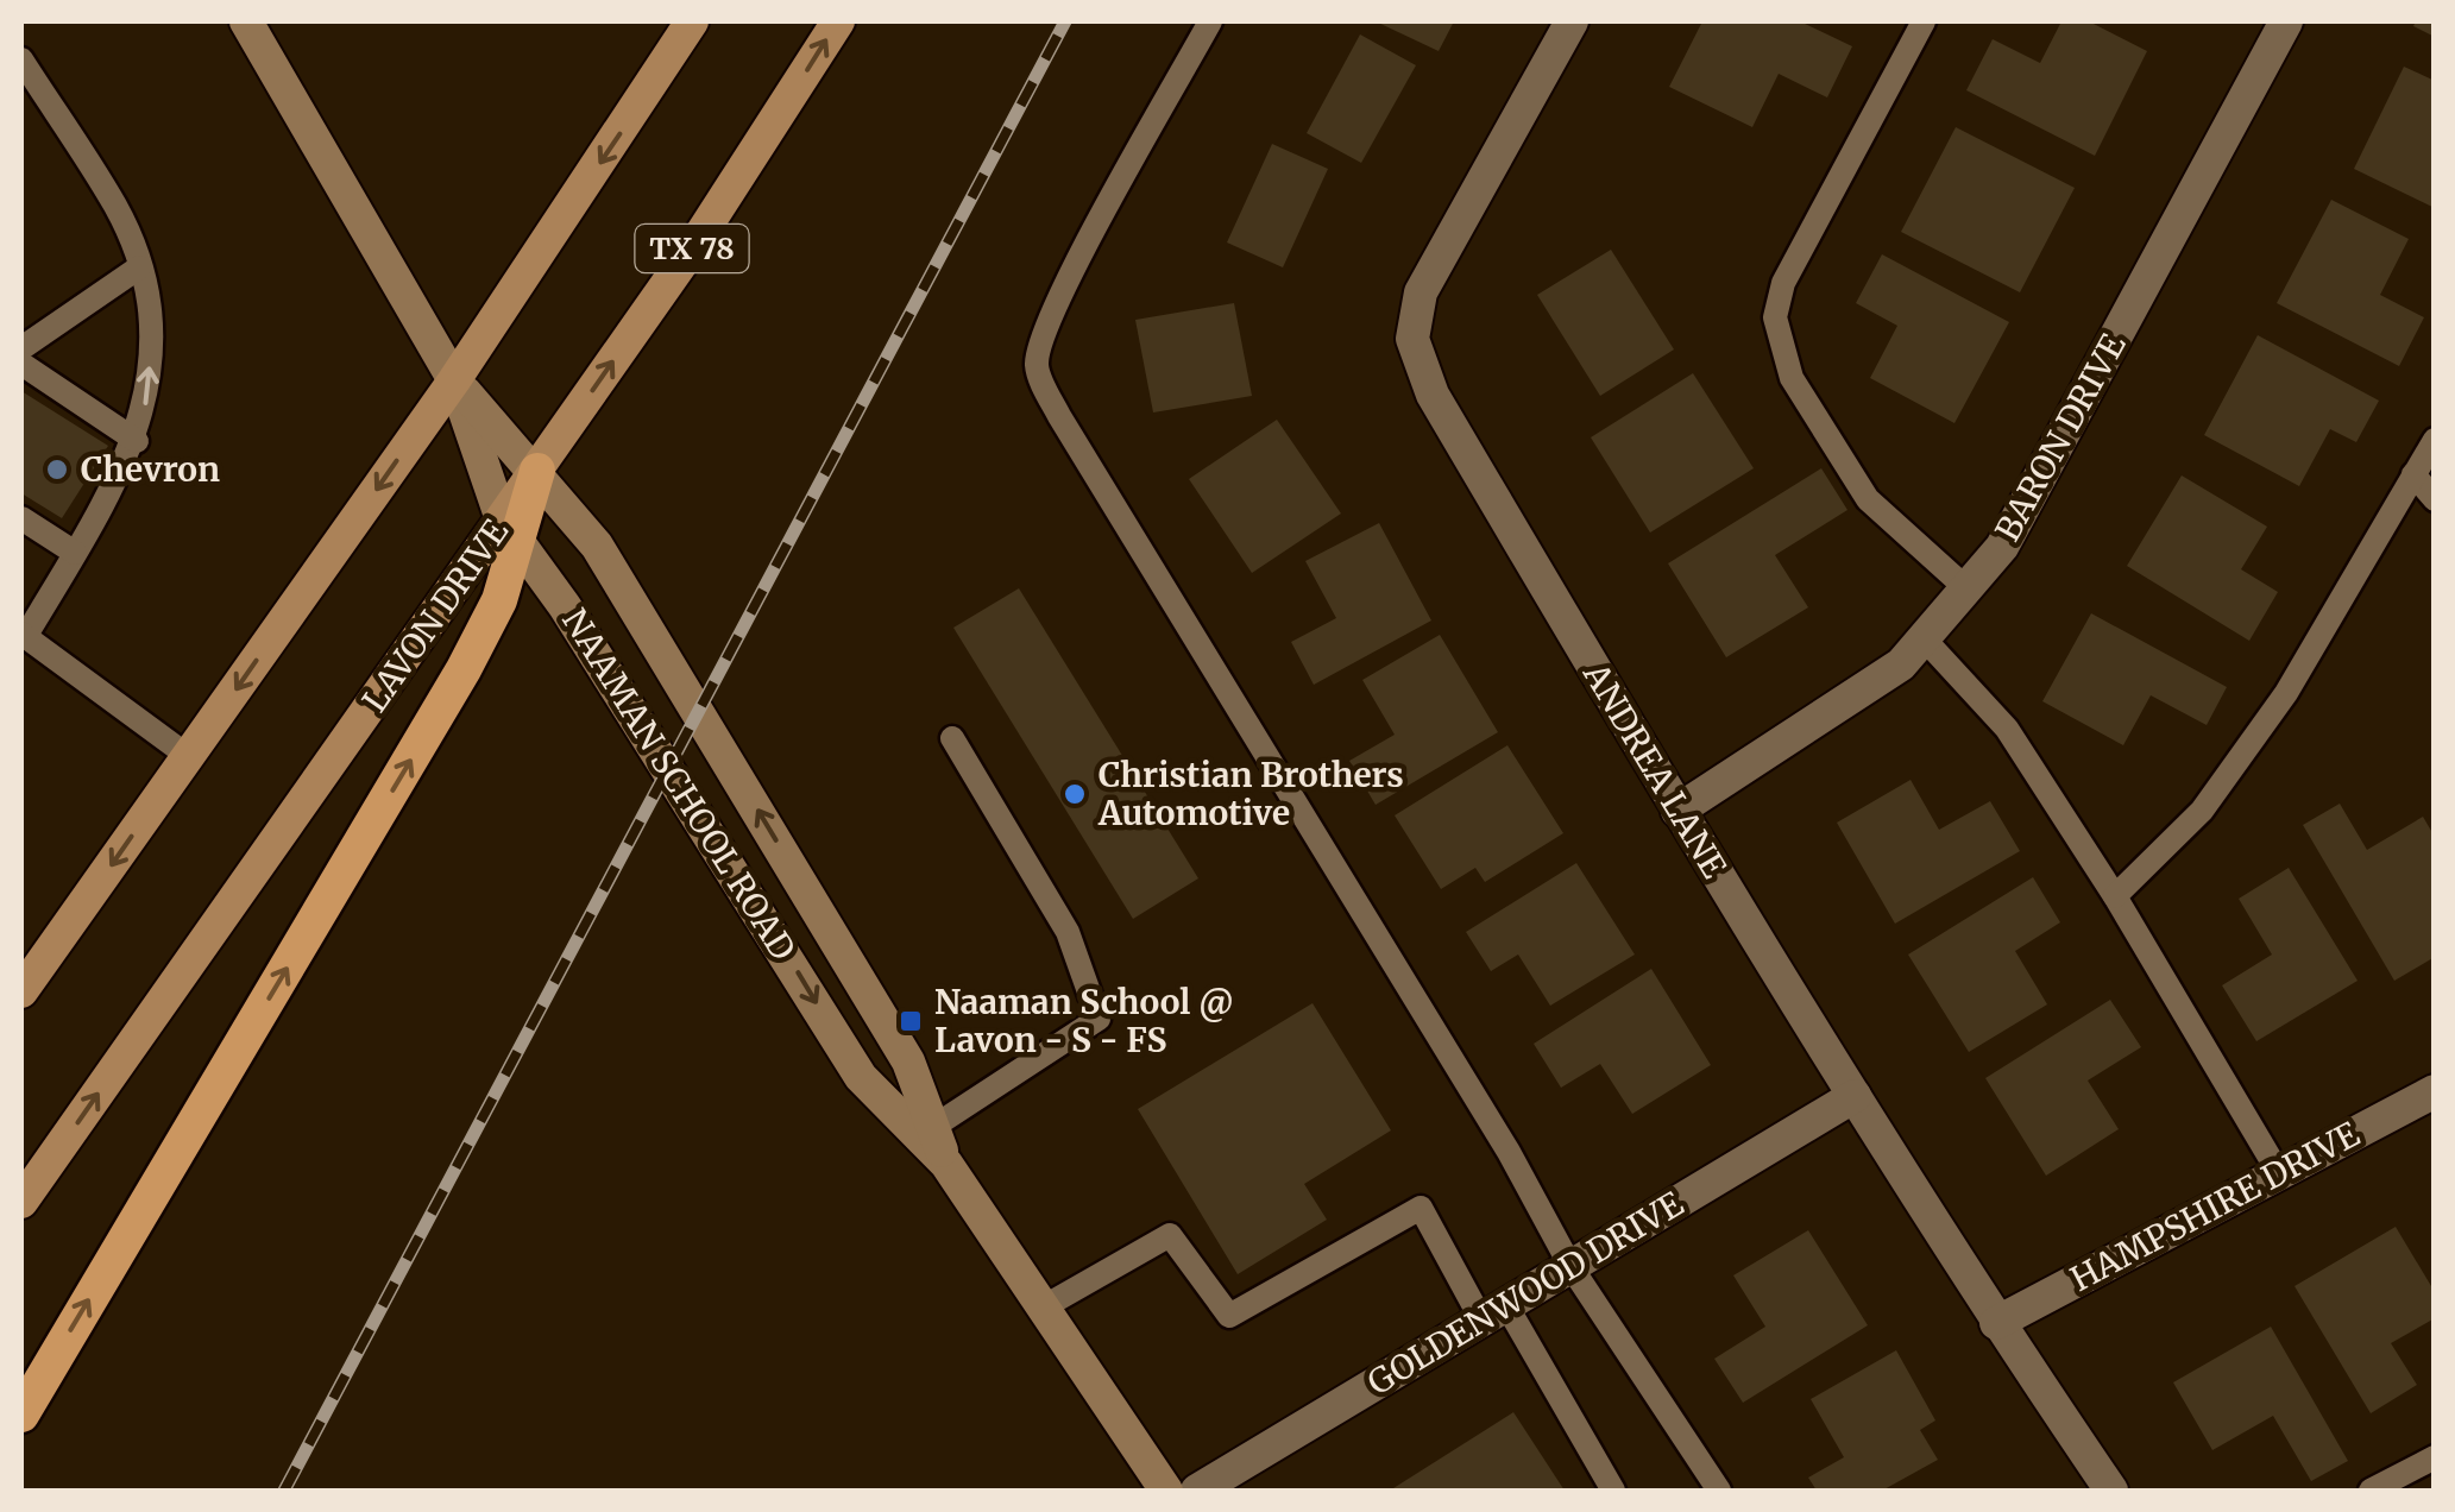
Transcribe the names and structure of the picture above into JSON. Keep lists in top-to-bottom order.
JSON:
{
  "streets": {
    "main road": ["TX 78", "LAVON DRIVE", "NAAMAN SCHOOL ROAD"],
    "street": [
      "BARON DRIVE",
      "ANDREA LANE",
      "HAMPSHIRE DRIVE",
      "GOLDENWOOD DRIVE"
    ]
  },
  "crossings": [
    ["TX 78", "NAAMAN SCHOOL ROAD"],
    ["BARON DRIVE", "ANDREA LANE"],
    ["LAVON DRIVE", "NAAMAN SCHOOL ROAD"],
    ["ANDREA LANE", "HAMPSHIRE DRIVE"],
    ["ANDREA LANE", "GOLDENWOOD DRIVE"]
  ],
  "places": {
    "other": ["Chevron", "Christian Brothers Automotive"],
    "transit": ["Naaman School @ Lavon - S - FS"]
  }
}
